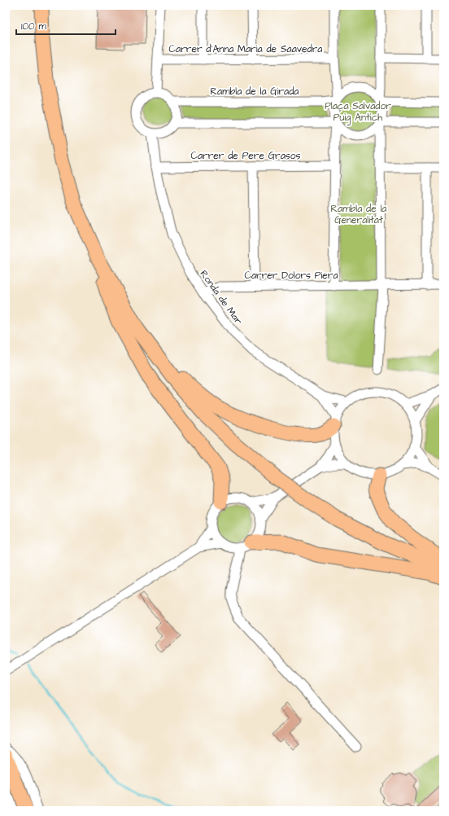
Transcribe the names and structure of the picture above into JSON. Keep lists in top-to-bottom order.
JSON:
{
  "streets": {
    "street": [
      "Carrer d'Anna Maria de Saavedra",
      "Rambla de la Girada",
      "Carrer de Pere Grasos",
      "Carrer Dolors Piera",
      "Ronda de Mar"
    ]
  },
  "crossings": [
    ["Rambla de la Girada", "Ronda de Mar"],
    ["Carrer de Pere Grasos", "Ronda de Mar"],
    ["Carrer Dolors Piera", "Ronda de Mar"]
  ],
  "parks": ["Plaça Salvador Puig Antich", "Rambla de la Generalitat"],
  "scale_bar": "100 m"
}
